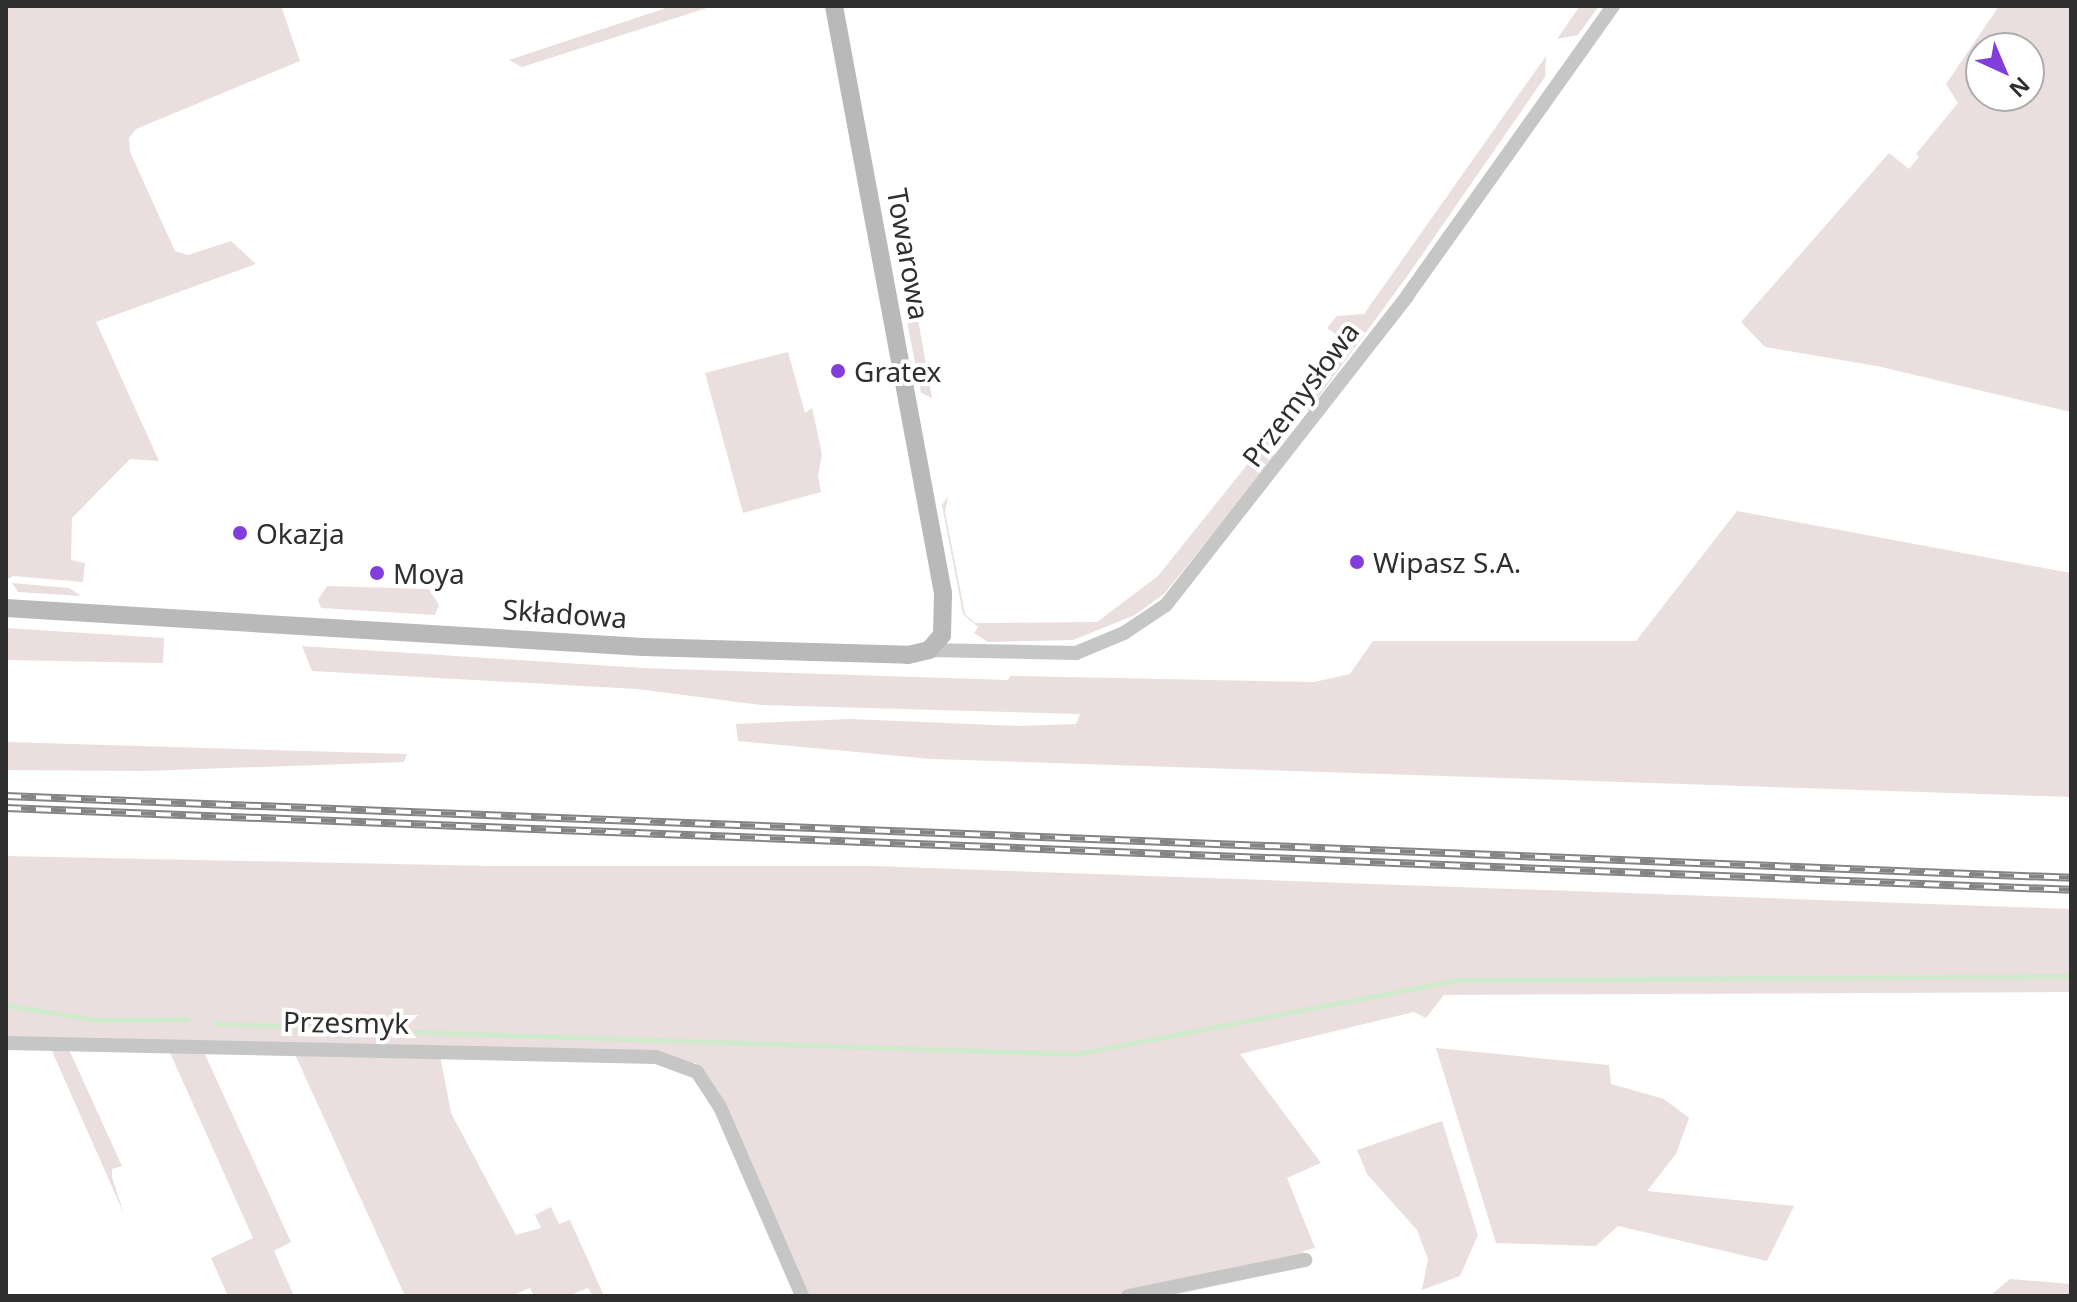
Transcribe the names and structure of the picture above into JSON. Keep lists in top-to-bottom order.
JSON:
{
  "streets": {
    "street": [
      "Towarowa",
      "Przemysłowa",
      "Składowa",
      "Przesmyk"
    ]
  },
  "crossings": [
    ["Towarowa", "Przemysłowa"],
    ["Towarowa", "Składowa"],
    ["Przemysłowa", "Składowa"]
  ],
  "places": [
    "Gratex",
    "Okazja",
    "Wipasz S.A.",
    "Moya"
  ],
  "north": "bottom right"
}
